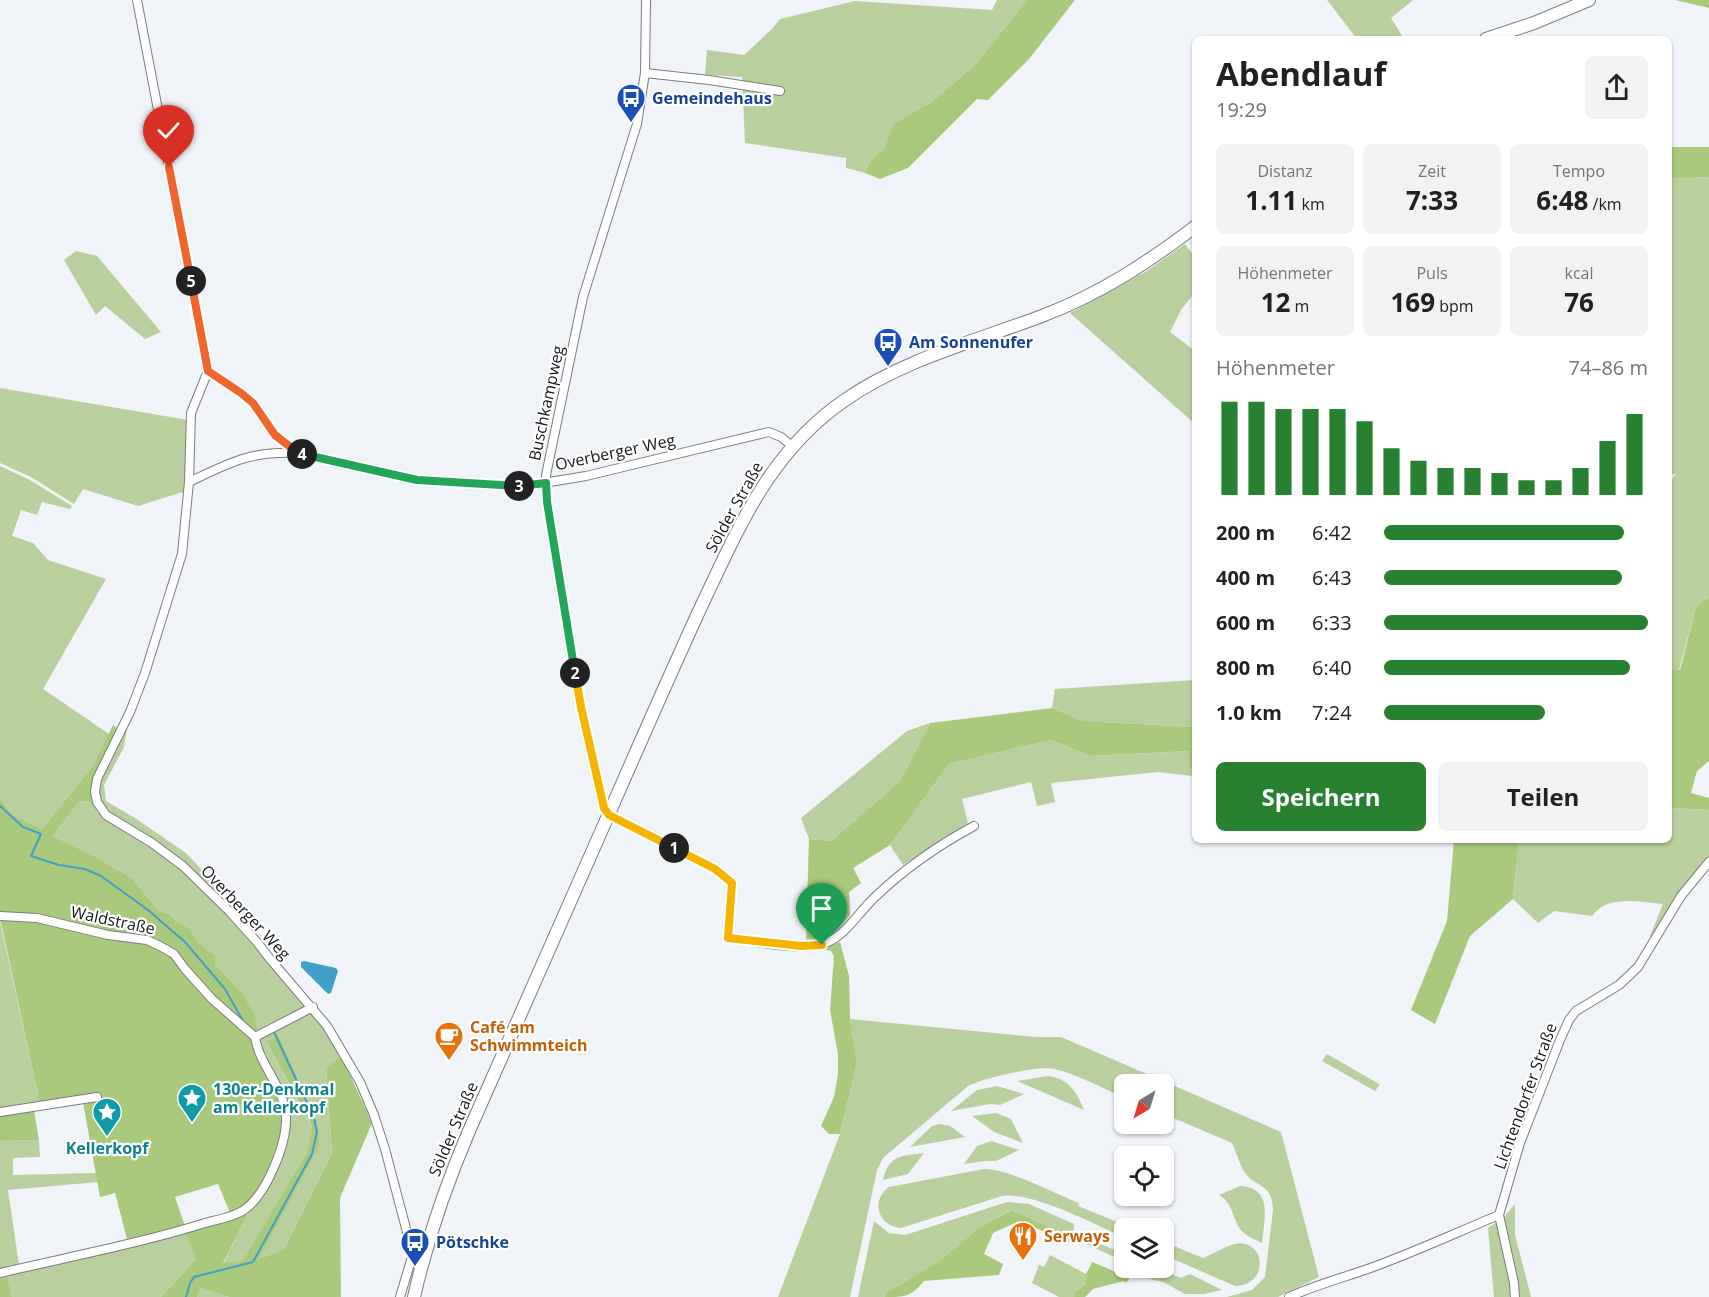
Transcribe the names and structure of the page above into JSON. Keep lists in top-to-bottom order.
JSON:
{
  "streets": {
    "main road": ["Sölder Straße"],
    "street": [
      "Buschkampweg",
      "Overberger Weg",
      "Waldstraße",
      "Lichtendorfer Straße"
    ]
  },
  "crossings": [
    ["Buschkampweg", "Overberger Weg"],
    ["Buschkampweg", "Sölder Straße"],
    ["Overberger Weg", "Sölder Straße"]
  ],
  "places": {
    "bus stop": ["Gemeindehaus", "Am Sonnenufer", "Pötschke"],
    "cafe": ["Café am Schwimmteich"],
    "place": ["130er-Denkmal am Kellerkopf", "Kellerkopf"],
    "restaurant": ["Serways"]
  },
  "north": "bottom left",
  "page": {
    "heading": ["Abendlauf", "19:29"],
    "stats": [
      ["Distanz", "1.11 km"],
      ["Zeit", "7:33"],
      ["Tempo", "6:48 /km"],
      ["Höhenmeter", "12 m"],
      ["Puls", "169 bpm"],
      ["kcal", "76"]
    ],
    "pins": [
      "5",
      "4",
      "3",
      "2",
      "1"
    ],
    "chart": ["Höhenmeter", "74–86 m"],
    "list": [
      {
        "name": "200 m",
        "note": "6:42"
      },
      {
        "name": "400 m",
        "note": "6:43"
      },
      {
        "name": "600 m",
        "note": "6:33"
      },
      {
        "name": "800 m",
        "note": "6:40"
      },
      {
        "name": "1.0 km",
        "note": "7:24"
      }
    ],
    "buttons": ["Speichern", "Teilen"]
  }
}
